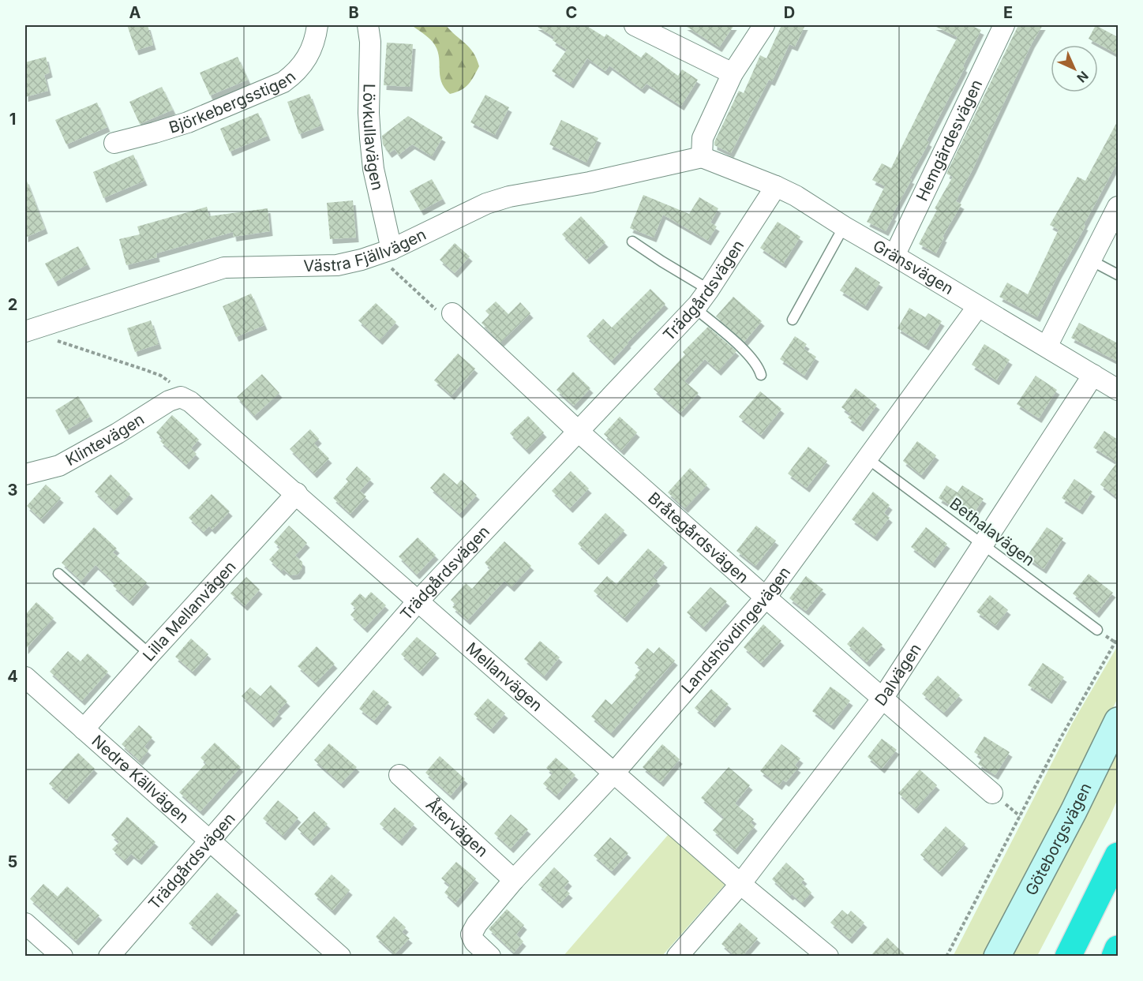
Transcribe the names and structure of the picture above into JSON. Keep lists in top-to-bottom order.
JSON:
{
  "streets": {
    "street": [
      "Björkebergsstigen",
      "Lövkullavägen",
      "Hemgärdesvägen",
      "Västra Fjällvägen",
      "Gränsvägen",
      "Trädgårdsvägen",
      "Klintevägen",
      "Bråtegårdsvägen",
      "Lilla Mellanvägen",
      "Landshövdingevägen",
      "Dalvägen",
      "Mellanvägen",
      "Nedre Källvägen",
      "Återvägen",
      "Göteborgsvägen"
    ],
    "lane": ["Bethalavägen"]
  },
  "crossings": [
    ["Lövkullavägen", "Västra Fjällvägen"],
    ["Hemgärdesvägen", "Gränsvägen"],
    ["Västra Fjällvägen", "Gränsvägen"],
    ["Gränsvägen", "Trädgårdsvägen"],
    ["Gränsvägen", "Landshövdingevägen"],
    ["Gränsvägen", "Dalvägen"],
    ["Trädgårdsvägen", "Bråtegårdsvägen"],
    ["Trädgårdsvägen", "Mellanvägen"],
    ["Trädgårdsvägen", "Nedre Källvägen"],
    ["Klintevägen", "Mellanvägen"],
    ["Bethalavägen", "Landshövdingevägen"],
    ["Bethalavägen", "Dalvägen"],
    ["Bråtegårdsvägen", "Landshövdingevägen"],
    ["Bråtegårdsvägen", "Dalvägen"],
    ["Lilla Mellanvägen", "Mellanvägen"],
    ["Lilla Mellanvägen", "Nedre Källvägen"],
    ["Landshövdingevägen", "Mellanvägen"],
    ["Landshövdingevägen", "Återvägen"],
    ["Dalvägen", "Mellanvägen"]
  ],
  "north": "bottom right",
  "grid": {
    "columns": [
      "A",
      "B",
      "C",
      "D",
      "E"
    ],
    "rows": [
      "1",
      "2",
      "3",
      "4",
      "5"
    ]
  }
}
